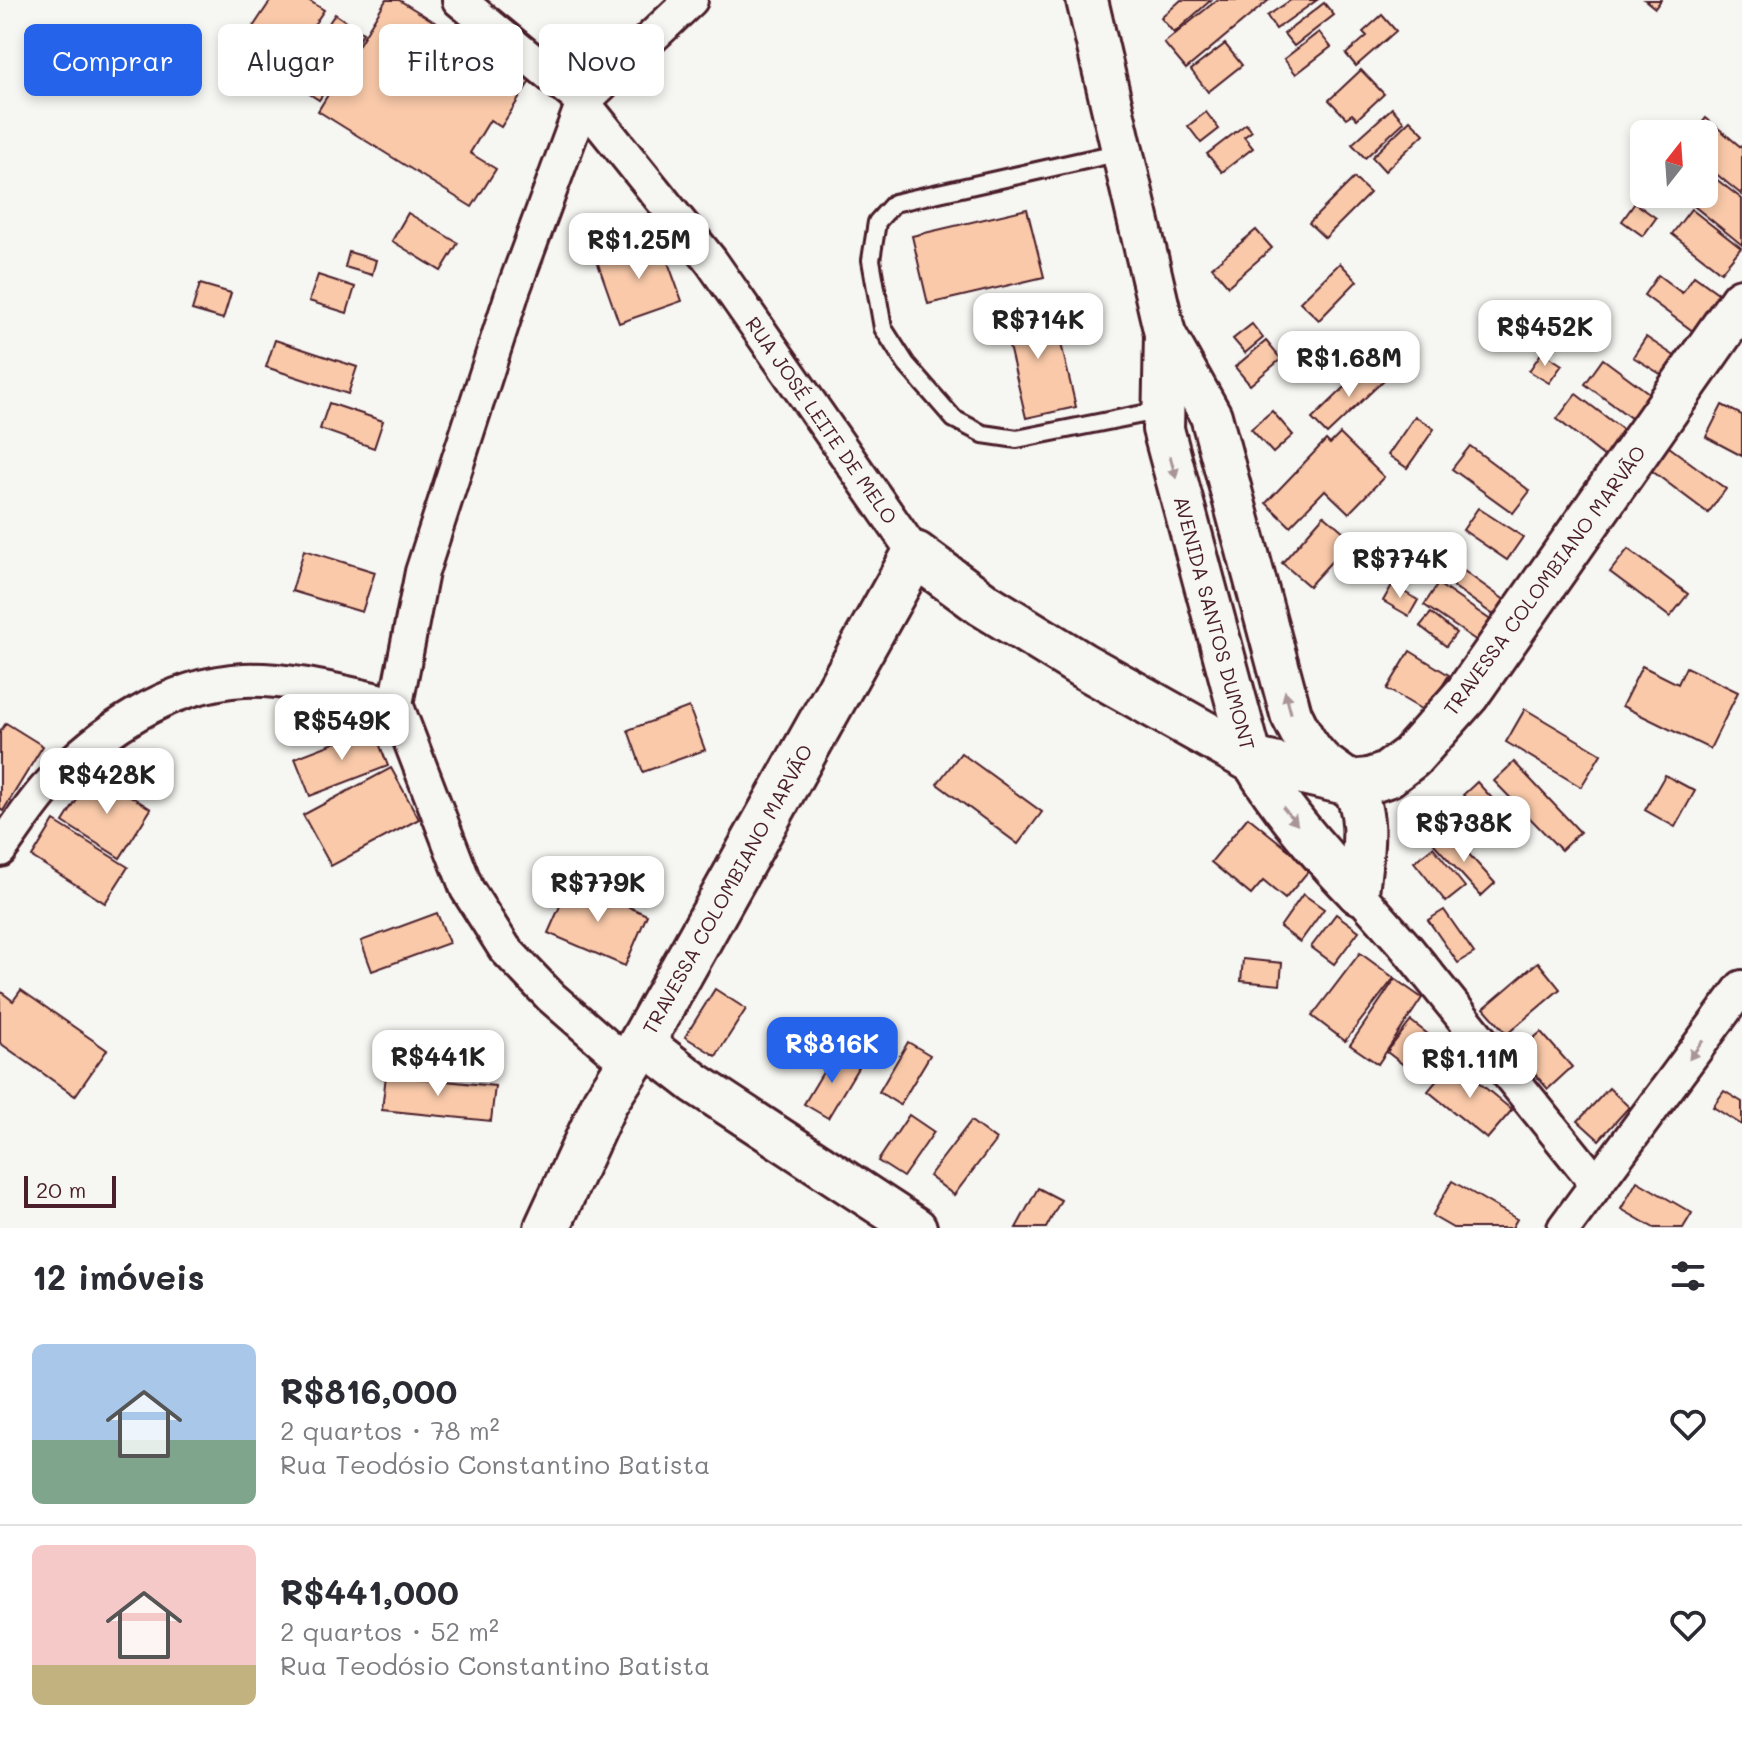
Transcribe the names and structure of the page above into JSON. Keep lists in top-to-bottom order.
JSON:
{
  "streets": {
    "main road": ["RUA JOSÉ LEITE DE MELO", "TRAVESSA COLOMBIANO MARVÃO"],
    "street": ["AVENIDA SANTOS DUMONT"]
  },
  "crossings": [
    ["RUA JOSÉ LEITE DE MELO", "TRAVESSA COLOMBIANO MARVÃO"],
    ["RUA JOSÉ LEITE DE MELO", "AVENIDA SANTOS DUMONT"],
    ["TRAVESSA COLOMBIANO MARVÃO", "AVENIDA SANTOS DUMONT"]
  ],
  "scale_bar": "20 m",
  "north": "top",
  "page": {
    "chip": [
      "Comprar",
      "Alugar",
      "Filtros",
      "Novo"
    ],
    "price": [
      "R$1.25M",
      "R$714K",
      "R$452K",
      "R$1.68M",
      "R$774K",
      "R$549K",
      "R$428K",
      "R$738K",
      "R$779K",
      "R$816K",
      "R$441K",
      "R$1.11M"
    ],
    "scale": "20 m",
    "heading": "12 imóveis",
    "list": [
      {
        "name": "R$816,000",
        "note": "2 quartos · 78 m² · Rua Teodósio Constantino Batista"
      },
      {
        "name": "R$441,000",
        "note": "2 quartos · 52 m² · Rua Teodósio Constantino Batista"
      }
    ]
  }
}
